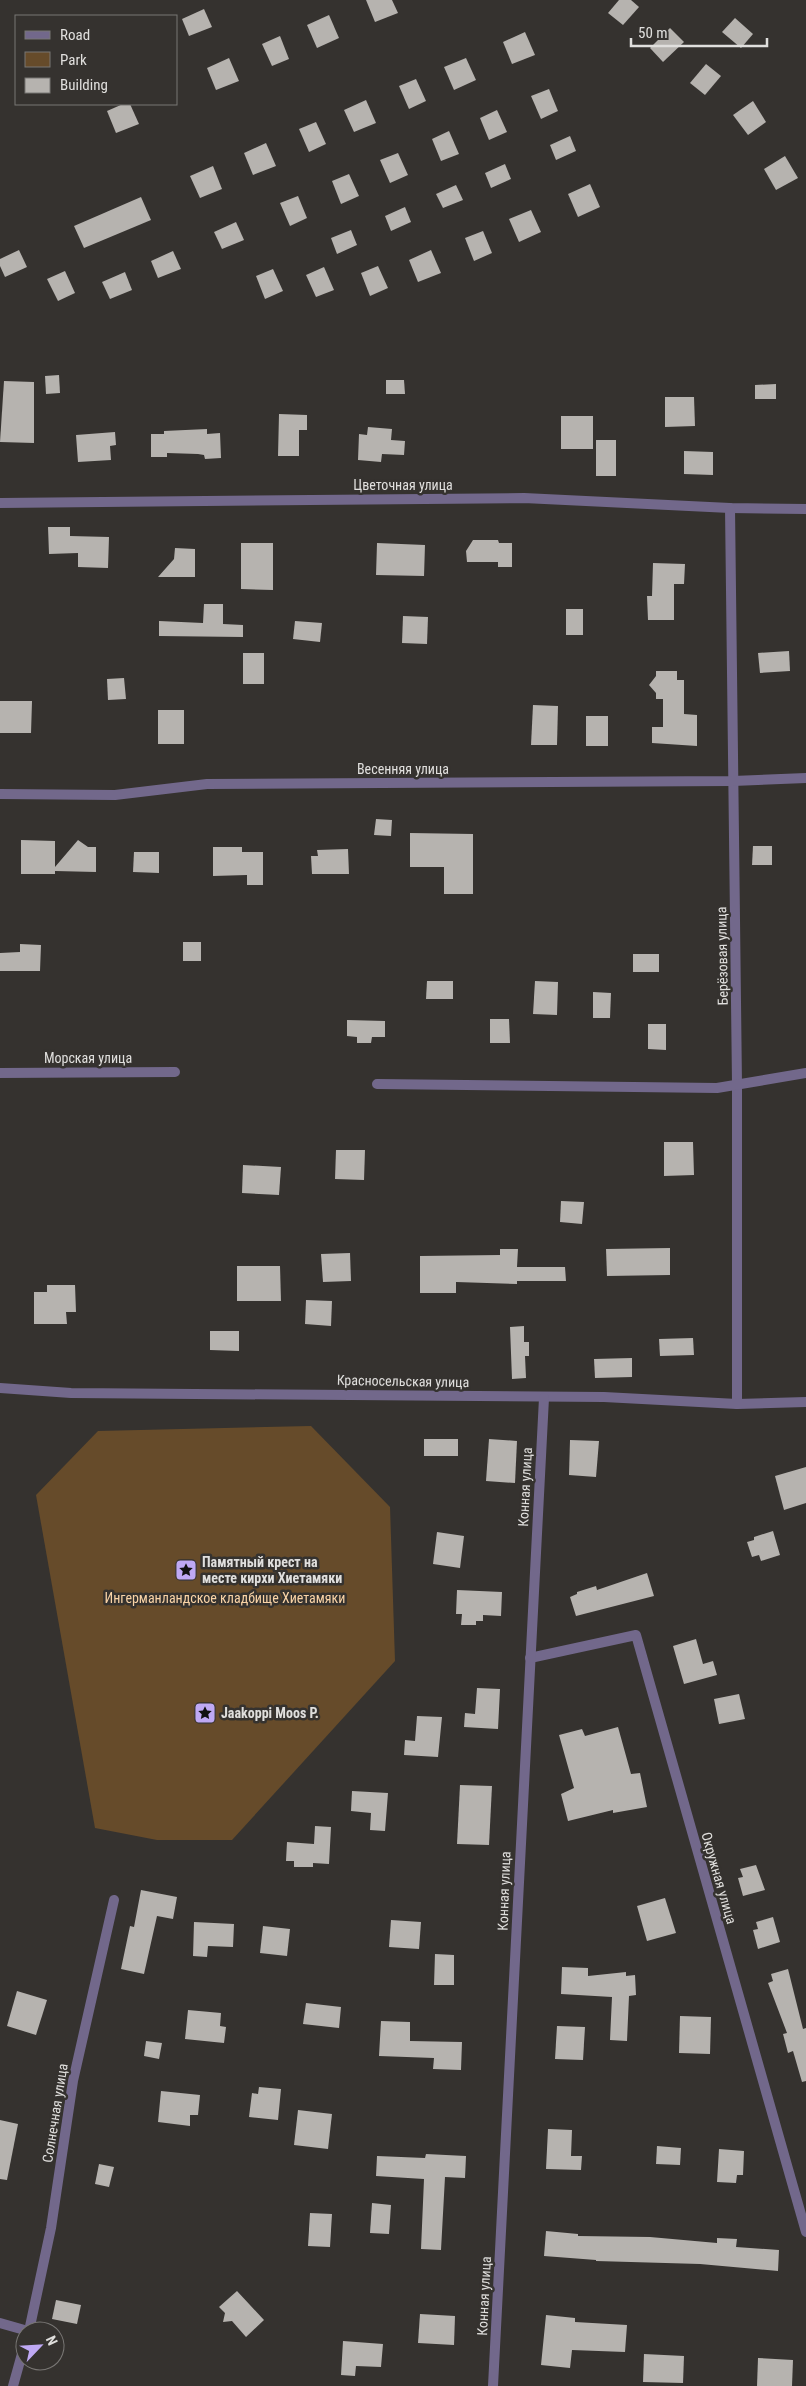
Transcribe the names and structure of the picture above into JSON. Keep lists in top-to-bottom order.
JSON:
{
  "streets": {
    "street": [
      "Цветочная улица",
      "Весенняя улица",
      "Берёзовая улица",
      "Морская улица",
      "Красносельская улица",
      "Конная улица",
      "Окружная улица",
      "Солнечная улица"
    ]
  },
  "crossings": [
    ["Цветочная улица", "Берёзовая улица"],
    ["Весенняя улица", "Берёзовая улица"],
    ["Берёзовая улица", "Красносельская улица"],
    ["Красносельская улица", "Конная улица"],
    ["Конная улица", "Окружная улица"]
  ],
  "parks": ["Ингерманландское кладбище Хиетамяки"],
  "places": {
    "place": ["Памятный крест на месте кирхи Хиетамяки", "Jaakoppi Moos P."]
  },
  "legend": ["Road", "Park", "Building"],
  "scale_bar": "50 m",
  "north": "top right"
}
